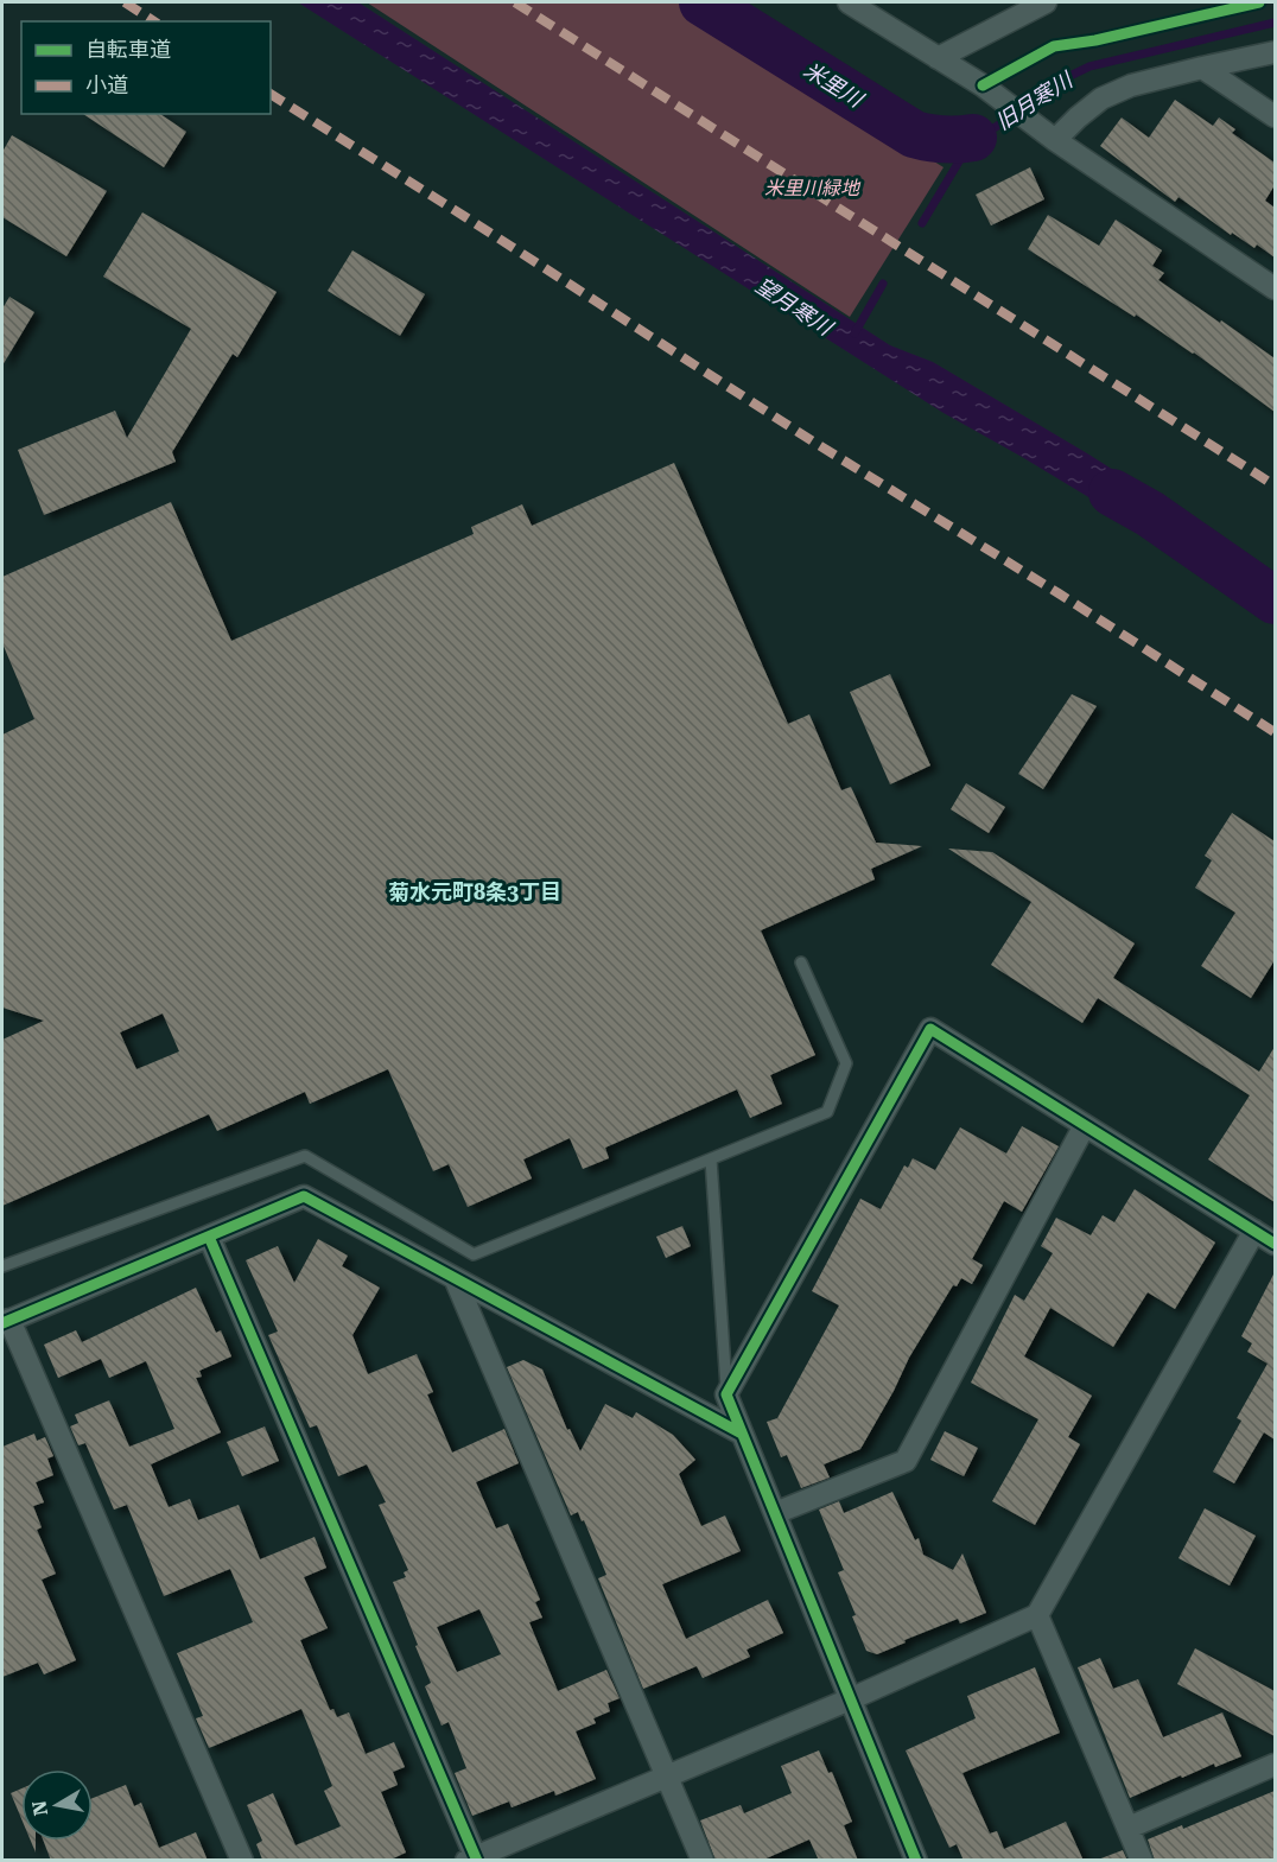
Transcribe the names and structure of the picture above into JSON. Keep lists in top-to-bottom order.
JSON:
{
  "districts": ["菊水元町8条3丁目"],
  "water": ["米里川", "旧月寒川", "望月寒川"],
  "parks": ["米里川緑地"],
  "legend": ["自転車道", "小道"],
  "north": "left"
}
